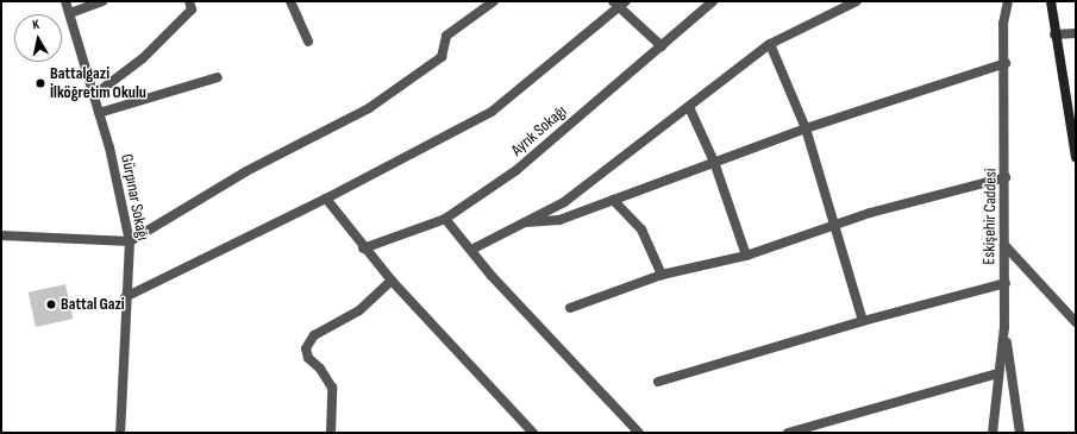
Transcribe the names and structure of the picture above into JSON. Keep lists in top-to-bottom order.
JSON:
{
  "streets": {
    "street": ["Ayrık Sokağı", "Gürpınar Sokağı", "Eskişehir Caddesi"]
  },
  "places": ["Battalgazi İlköğretim Okulu", "Battal Gazi"],
  "north": "top"
}
